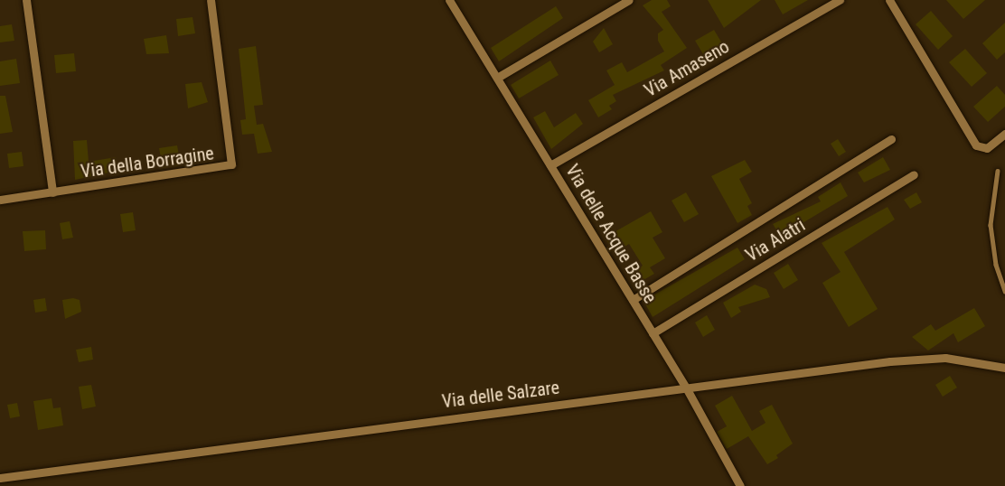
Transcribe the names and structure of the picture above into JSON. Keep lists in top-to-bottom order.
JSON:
{
  "streets": {
    "street": [
      "Via Amaseno",
      "Via della Borragine",
      "Via delle Acque Basse",
      "Via Alatri",
      "Via delle Salzare"
    ]
  },
  "crossings": [
    ["Via Amaseno", "Via delle Acque Basse"],
    ["Via delle Acque Basse", "Via Alatri"],
    ["Via delle Acque Basse", "Via delle Salzare"]
  ]
}
